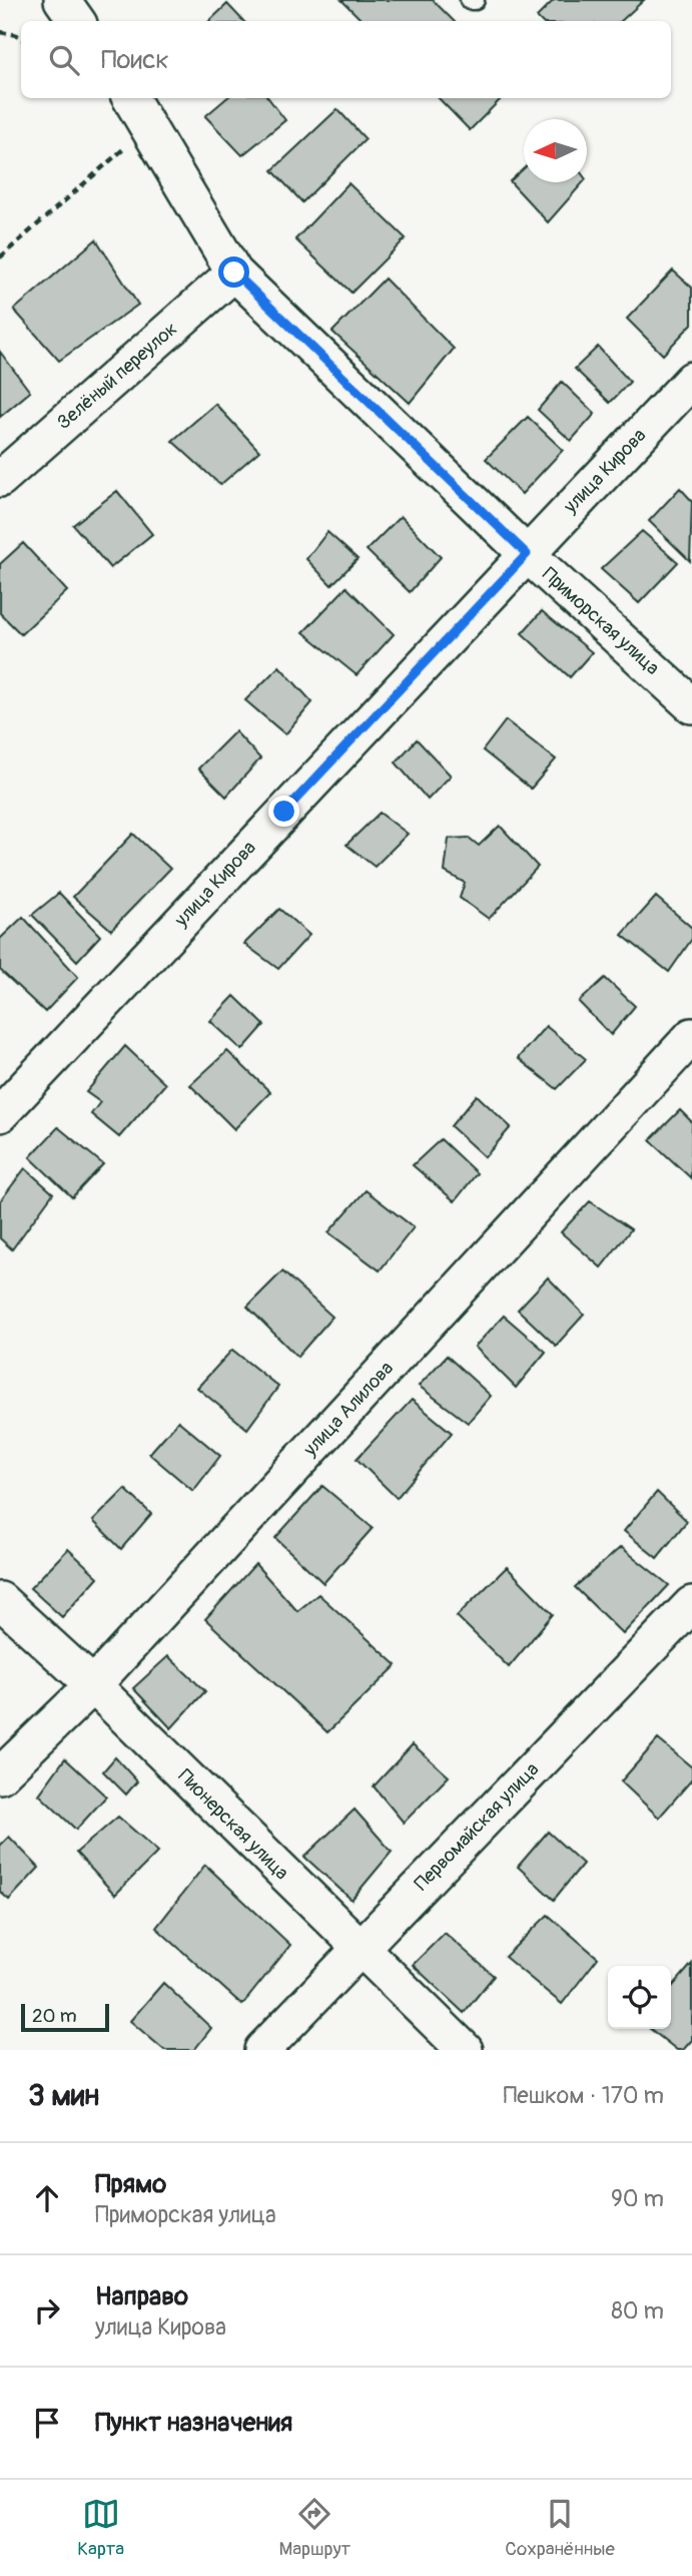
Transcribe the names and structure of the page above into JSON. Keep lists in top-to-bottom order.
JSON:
{
  "streets": {
    "street": [
      "Зелёный переулок",
      "улица Кирова",
      "Приморская улица",
      "улица Алилова",
      "Пионерская улица",
      "Первомайская улица"
    ]
  },
  "crossings": [
    ["Зелёный переулок", "Приморская улица"],
    ["улица Кирова", "Приморская улица"],
    ["улица Алилова", "Пионерская улица"],
    ["Пионерская улица", "Первомайская улица"]
  ],
  "scale_bar": "20 m",
  "north": "left",
  "page": {
    "search": "Поиск",
    "scale": "20 m",
    "heading": ["3 мин", "Пешком · 170 m"],
    "list": [
      ["Прямо", "Приморская улица", "90 m"],
      ["Направо", "улица Кирова", "80 m"],
      "Пункт назначения"
    ],
    "nav": ["Карта", "Маршрут", "Сохранённые"]
  }
}
